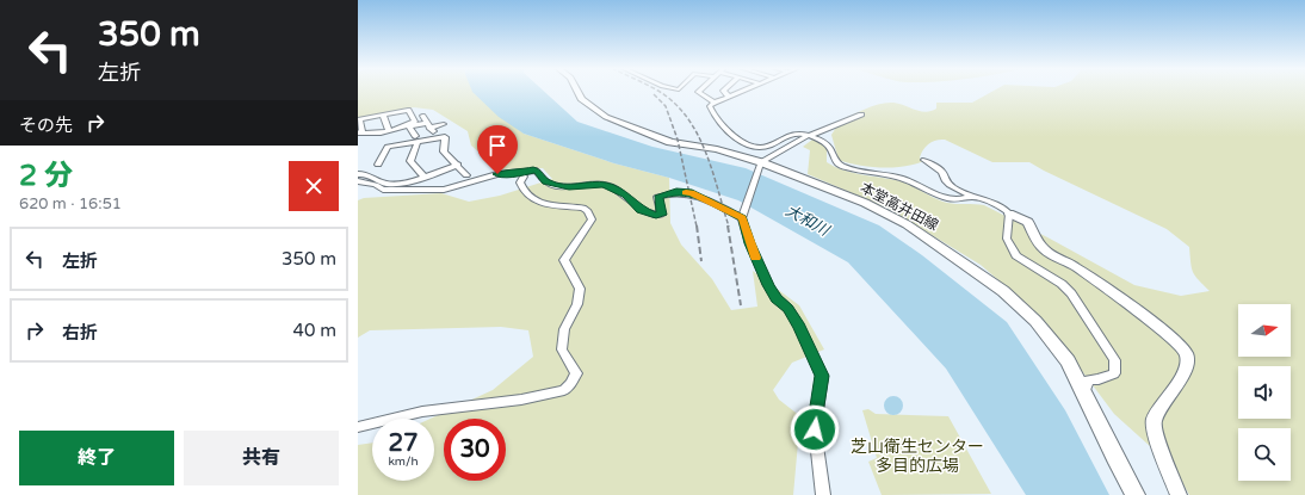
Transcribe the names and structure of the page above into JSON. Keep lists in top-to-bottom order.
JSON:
{
  "streets": {
    "main road": ["本堂高井田線"]
  },
  "water": ["大和川"],
  "parks": ["芝山衛生センター 多目的広場"],
  "north": "right",
  "page": {
    "turn": ["350 m", "左折"],
    "then": "その先",
    "heading": ["2 分", "620 m · 16:51"],
    "list": [
      {
        "name": "左折",
        "value": "350 m"
      },
      {
        "name": "右折",
        "value": "40 m"
      }
    ],
    "speed": "27 km/h",
    "limit": "30",
    "buttons": ["終了", "共有"]
  }
}
